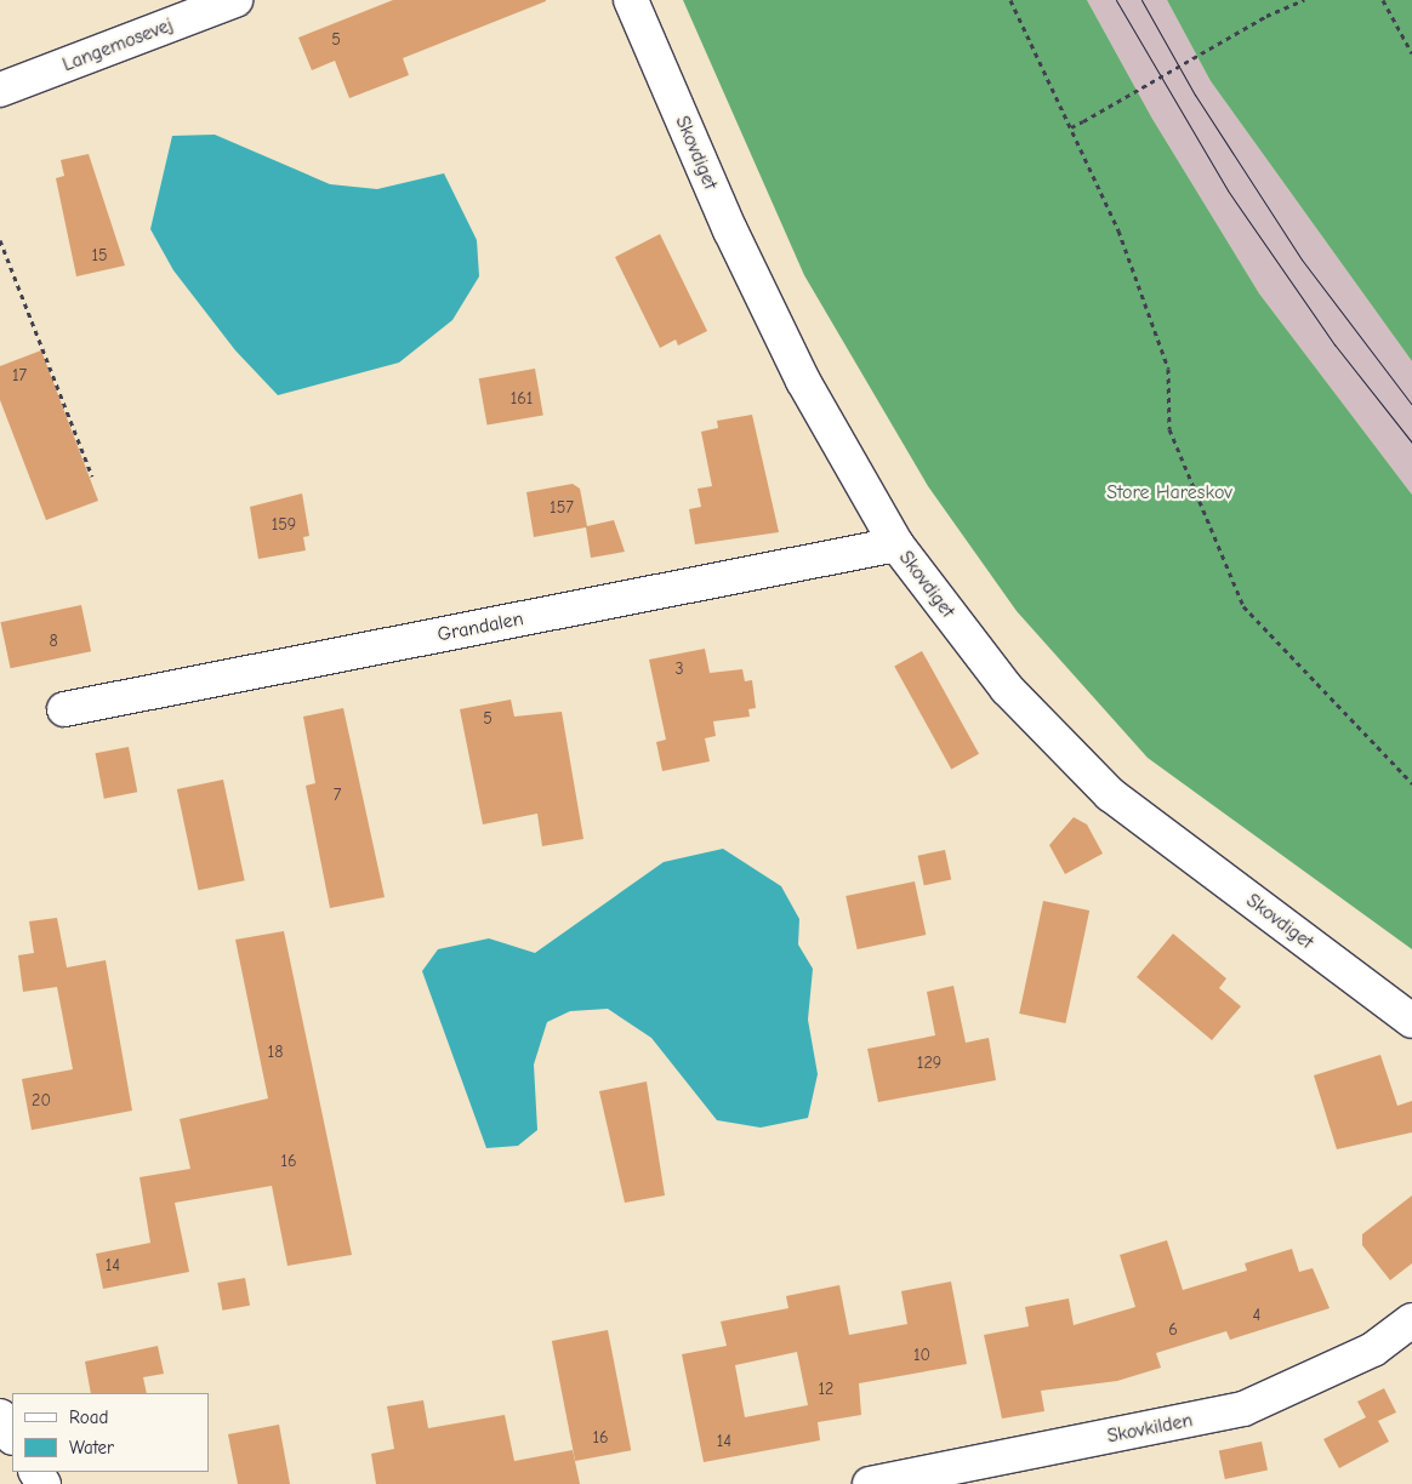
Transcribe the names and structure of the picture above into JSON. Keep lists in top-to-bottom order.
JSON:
{
  "streets": {
    "street": [
      "Langemosevej",
      "Skovdiget",
      "Grandalen",
      "Skovkilden"
    ]
  },
  "crossings": [
    ["Skovdiget", "Grandalen"]
  ],
  "parks": ["Store Hareskov"],
  "house_numbers": [
    "5",
    "15",
    "17",
    "161",
    "157",
    "159",
    "8",
    "3",
    "5",
    "7",
    "18",
    "129",
    "20",
    "16",
    "14",
    "4",
    "6",
    "10",
    "12",
    "16",
    "14"
  ],
  "legend": ["Road", "Water"]
}
